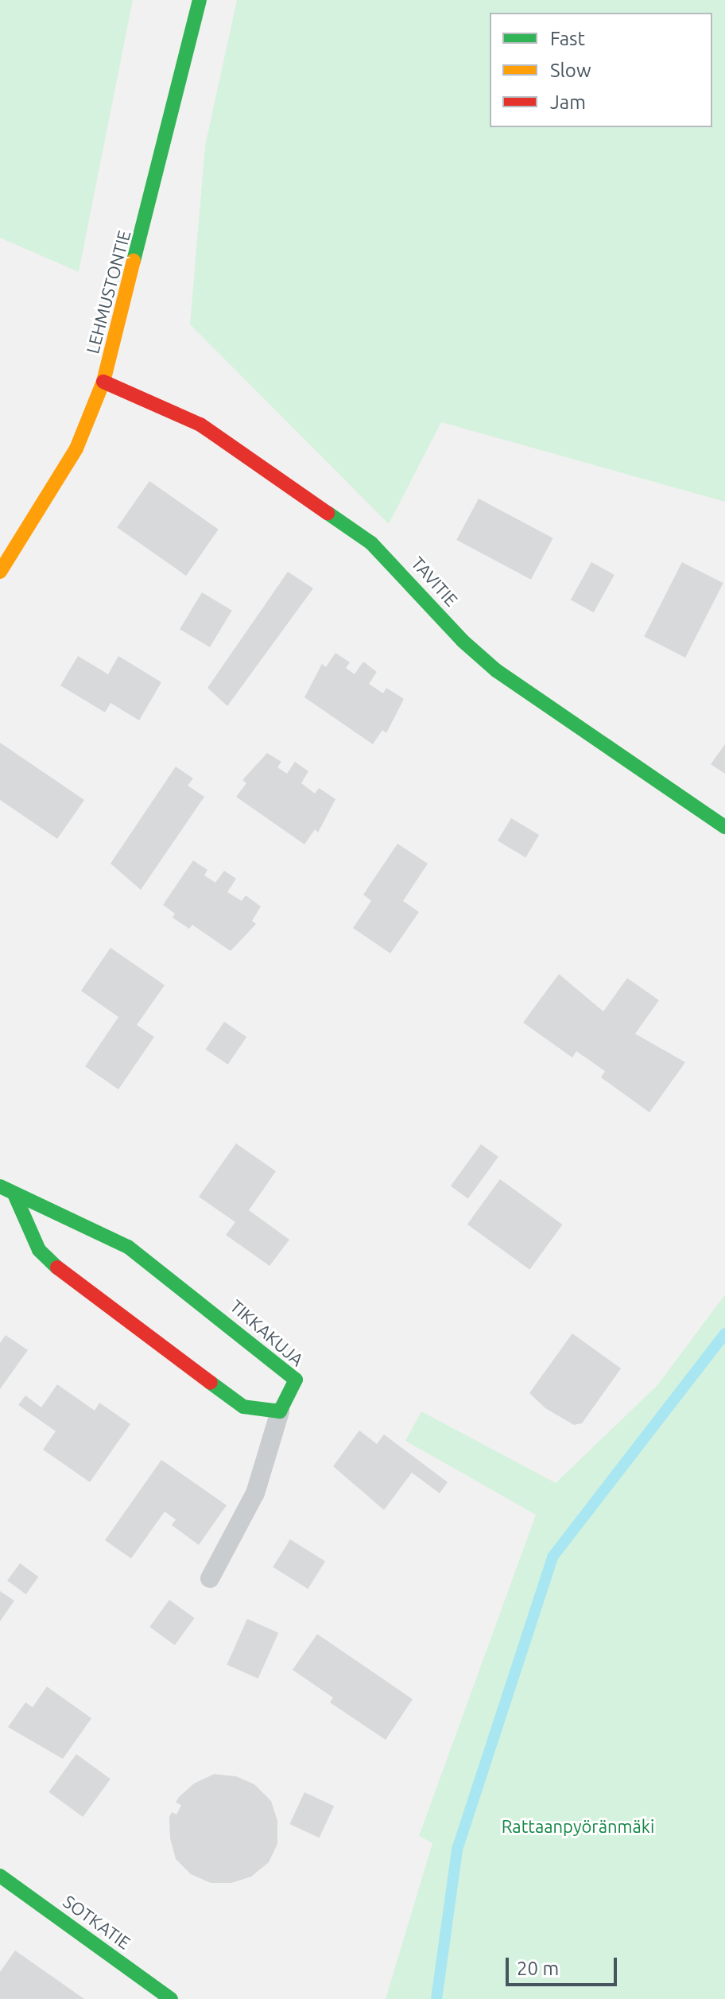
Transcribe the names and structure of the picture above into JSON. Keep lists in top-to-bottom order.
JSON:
{
  "streets": {
    "street": [
      "LEHMUSTONTIE",
      "TAVITIE",
      "TIKKAKUJA",
      "SOTKATIE"
    ]
  },
  "crossings": [
    ["LEHMUSTONTIE", "TAVITIE"]
  ],
  "parks": ["Rattaanpyöränmäki"],
  "legend": ["Fast", "Slow", "Jam"],
  "scale_bar": "20 m"
}
